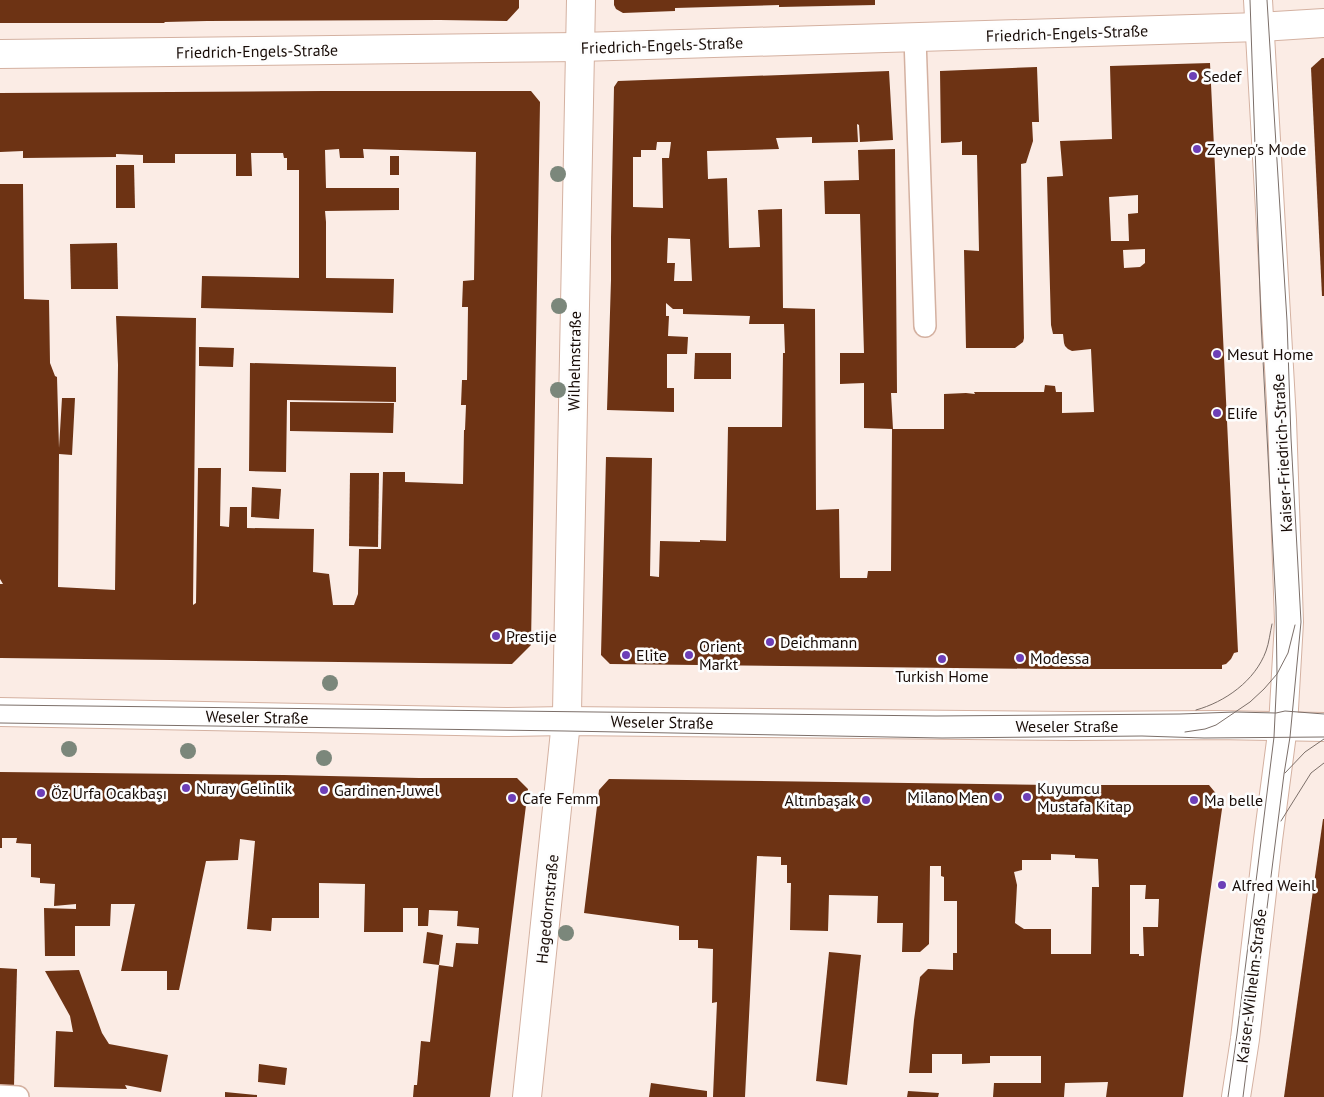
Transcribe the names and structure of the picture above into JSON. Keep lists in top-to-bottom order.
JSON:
{
  "streets": {
    "street": [
      "Friedrich-Engels-Straße",
      "Wilhelmstraße",
      "Kaiser-Friedrich-Straße",
      "Weseler Straße",
      "Hagedornstraße",
      "Kaiser-Wilhelm-Straße"
    ]
  },
  "crossings": [
    ["Friedrich-Engels-Straße", "Wilhelmstraße"],
    ["Friedrich-Engels-Straße", "Kaiser-Friedrich-Straße"],
    ["Wilhelmstraße", "Weseler Straße"],
    ["Wilhelmstraße", "Hagedornstraße"],
    ["Kaiser-Friedrich-Straße", "Weseler Straße"],
    ["Kaiser-Friedrich-Straße", "Kaiser-Wilhelm-Straße"],
    ["Weseler Straße", "Hagedornstraße"],
    ["Weseler Straße", "Kaiser-Wilhelm-Straße"]
  ],
  "places": [
    "Sedef",
    "Zeynep's Mode",
    "Mesut Home",
    "Elife",
    "Prestije",
    "Deichmann",
    "Elite",
    "Orient Markt",
    "Modessa",
    "Turkish Home",
    "Nuray Gelinlik",
    "Gardinen-Juwel",
    "Öz Urfa Ocakbaşı",
    "Milano Men",
    "Kuyumcu Mustafa Kitap",
    "Cafe Femm",
    "Altınbaşak",
    "Ma belle",
    "Alfred Weihl"
  ]
}
